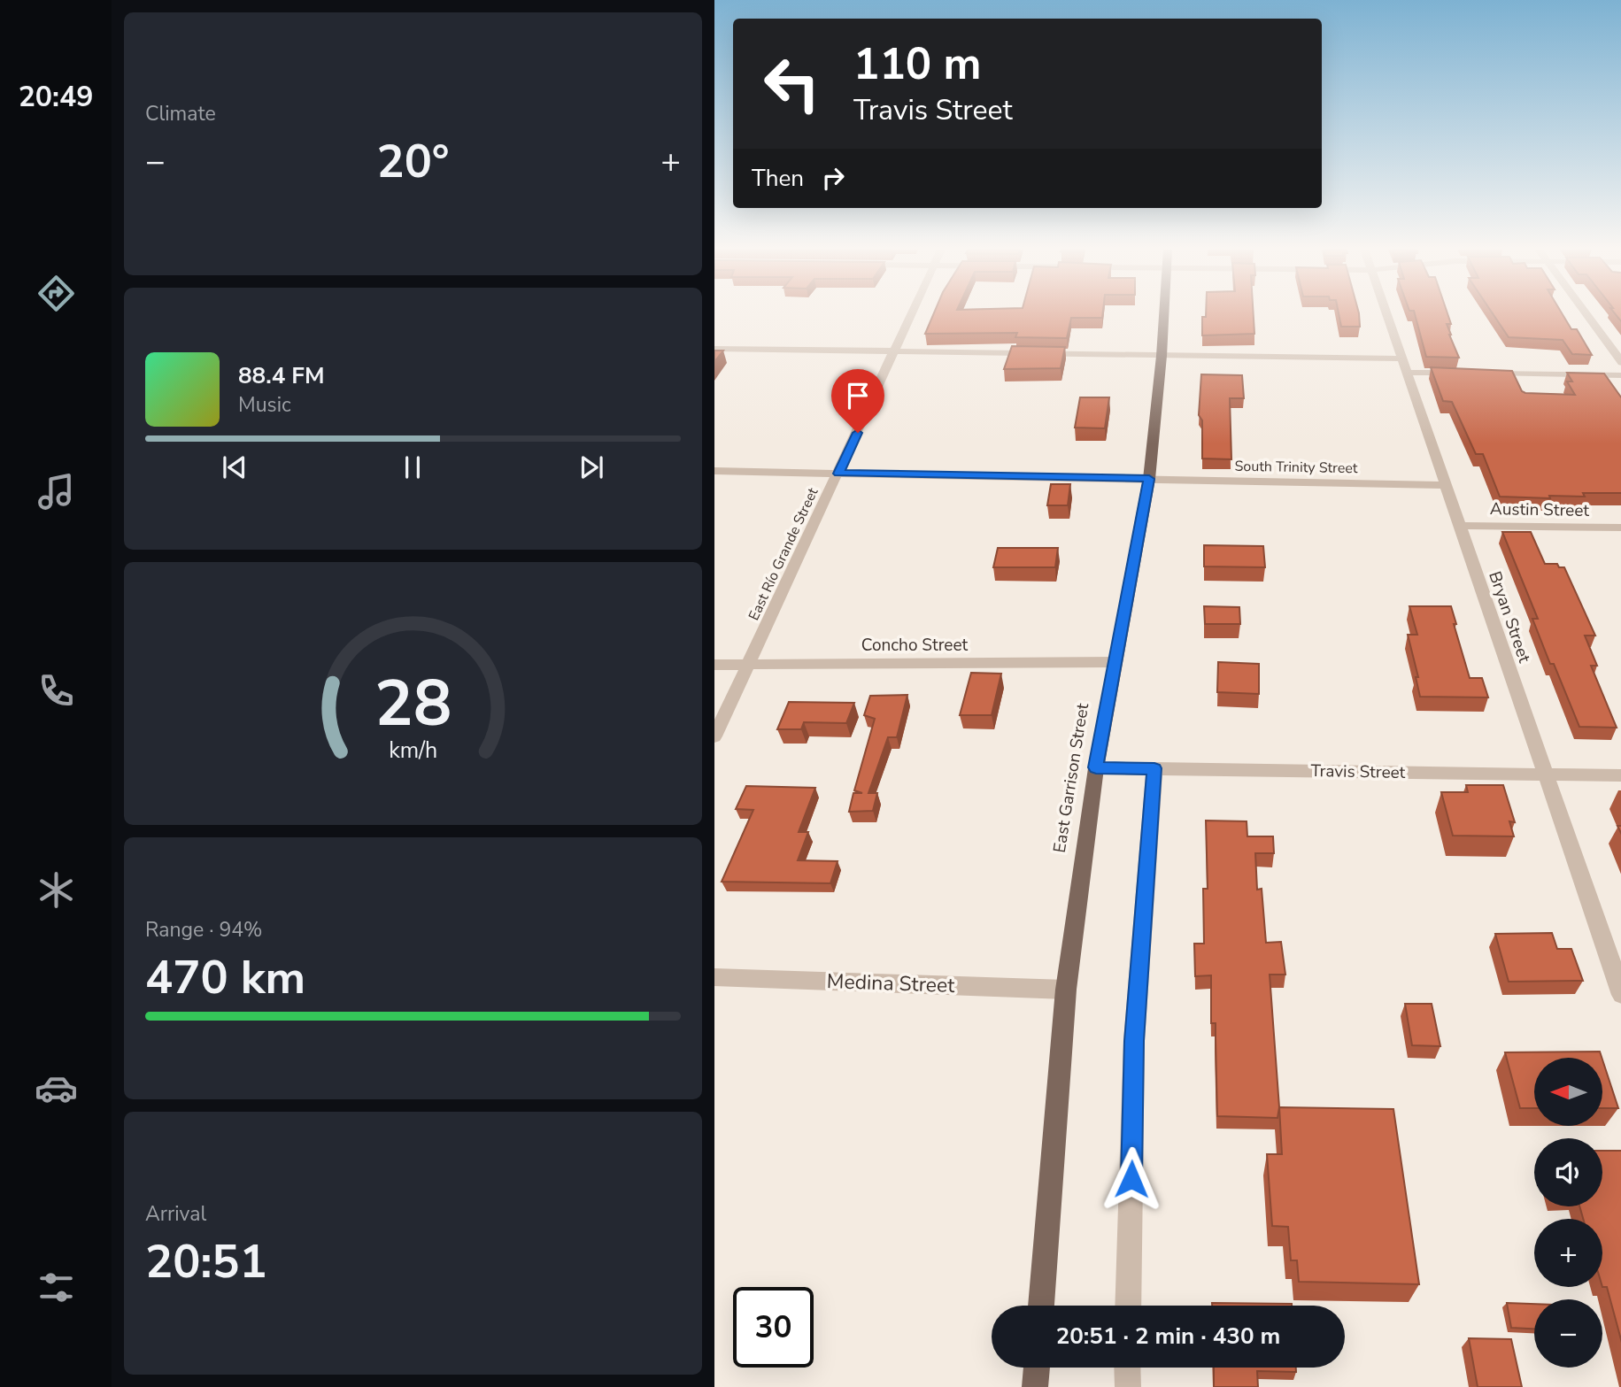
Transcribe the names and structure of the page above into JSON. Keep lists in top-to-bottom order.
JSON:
{
  "streets": {
    "main road": ["East Garrison Street"],
    "street": [
      "South Trinity Street",
      "Austin Street",
      "East Río Grande Street",
      "Bryan Street",
      "Concho Street",
      "Travis Street",
      "Medina Street"
    ]
  },
  "crossings": [
    ["South Trinity Street", "East Río Grande Street"],
    ["South Trinity Street", "Bryan Street"],
    ["South Trinity Street", "East Garrison Street"],
    ["Austin Street", "Bryan Street"],
    ["East Río Grande Street", "Concho Street"],
    ["Bryan Street", "Travis Street"],
    ["Concho Street", "East Garrison Street"],
    ["Travis Street", "East Garrison Street"],
    ["East Garrison Street", "Medina Street"]
  ],
  "north": "left",
  "page": {
    "tabs": "20:49",
    "tile": [
      "Climate",
      ["Range · 94%", "470 km"],
      ["Arrival", "20:51"]
    ],
    "turn": ["110 m", "Travis Street"],
    "heat": ["−", "20°", "+"],
    "then": "Then",
    "song": ["88.4 FM", "Music"],
    "map_buttons": ["+", "−"],
    "limit": "30",
    "trip": "20:51 · 2 min · 430 m",
    "gauge": ["28", "km/h"]
  }
}
